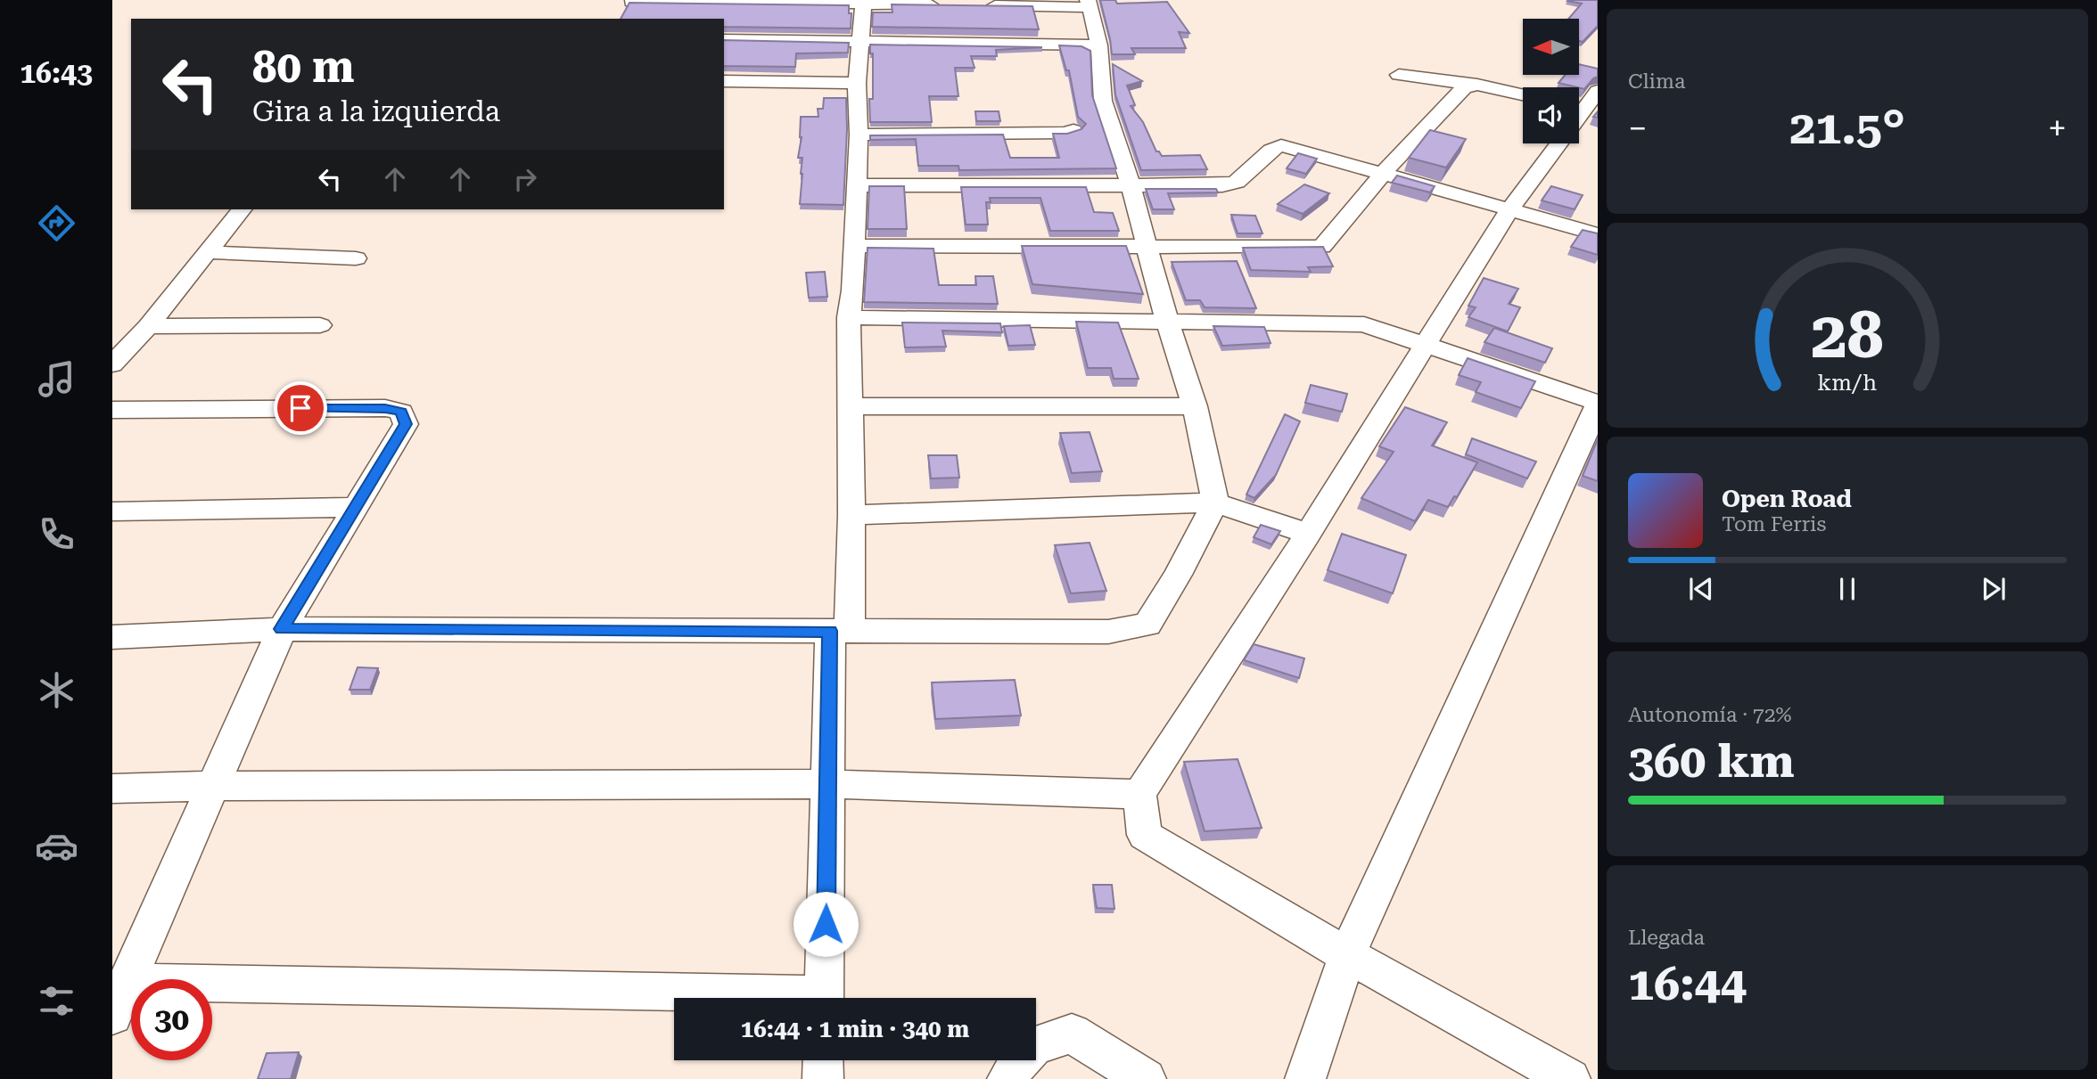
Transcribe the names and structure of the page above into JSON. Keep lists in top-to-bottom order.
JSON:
{
  "north": "left",
  "page": {
    "tabs": "16:43",
    "tile": [
      "Clima",
      ["Autonomía · 72%", "360 km"],
      ["Llegada", "16:44"]
    ],
    "turn": ["80 m", "Gira a la izquierda"],
    "heat": ["−", "21.5°", "+"],
    "song": ["Open Road", "Tom Ferris"],
    "limit": "30",
    "trip": "16:44 · 1 min · 340 m",
    "gauge": ["28", "km/h"]
  }
}
